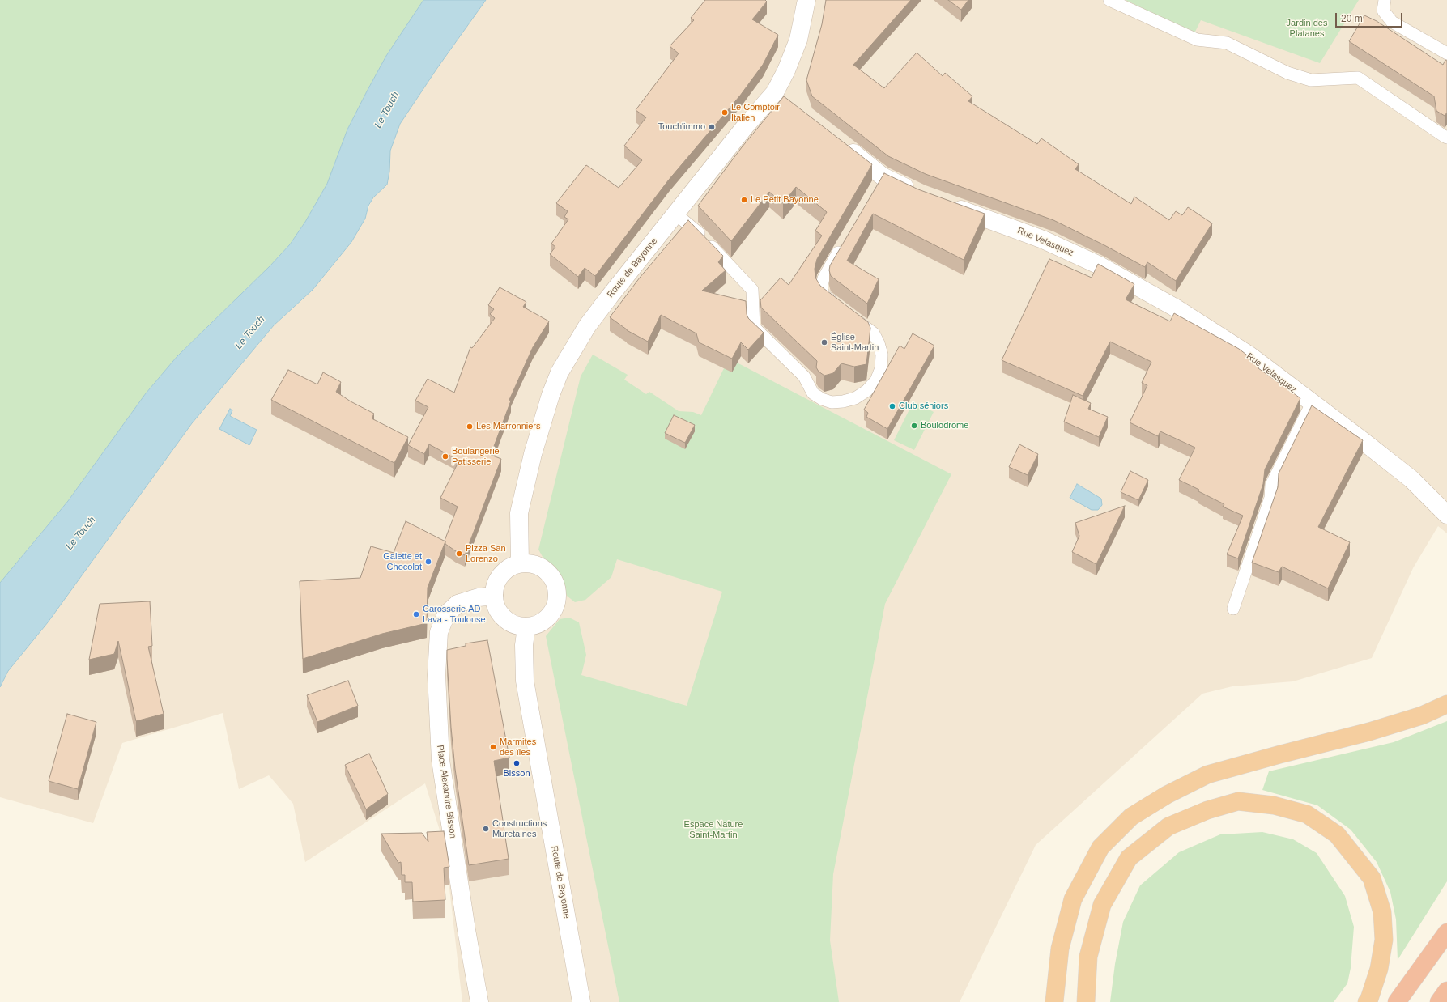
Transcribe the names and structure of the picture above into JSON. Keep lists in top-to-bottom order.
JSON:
{
  "streets": {
    "street": ["Rue Velasquez", "Route de Bayonne", "Place Alexandre Bisson"]
  },
  "crossings": [
    ["Route de Bayonne", "Place Alexandre Bisson"]
  ],
  "water": ["Le Touch"],
  "parks": ["Jardin des Platanes", "Espace Nature Saint-Martin"],
  "places": [
    "Le Comptoir Italien",
    "Touch'immo",
    "Le Petit Bayonne",
    "Église Saint-Martin",
    "Club séniors",
    "Boulodrome",
    "Les Marronniers",
    "Boulangerie Patisserie",
    "Pizza San Lorenzo",
    "Galette et Chocolat",
    "Carosserie AD Lava - Toulouse",
    "Marmites des îles",
    "Bisson",
    "Constructions Muretaines"
  ],
  "scale_bar": "20 m"
}
